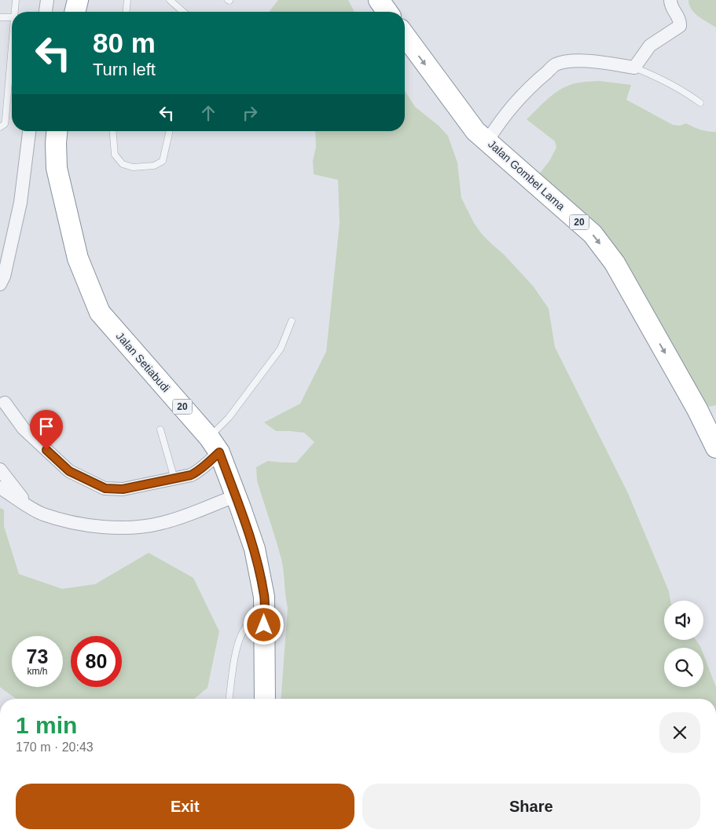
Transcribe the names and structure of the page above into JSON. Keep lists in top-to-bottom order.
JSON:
{
  "streets": {
    "highway": ["Jalan Gombel Lama", "20", "Jalan Setiabudi"]
  },
  "one_way": ["Jalan Gombel Lama"],
  "page": {
    "turn": ["80 m", "Turn left"],
    "speed": "73 km/h",
    "limit": "80",
    "heading": ["1 min", "170 m · 20:43"],
    "buttons": ["Exit", "Share"]
  }
}
